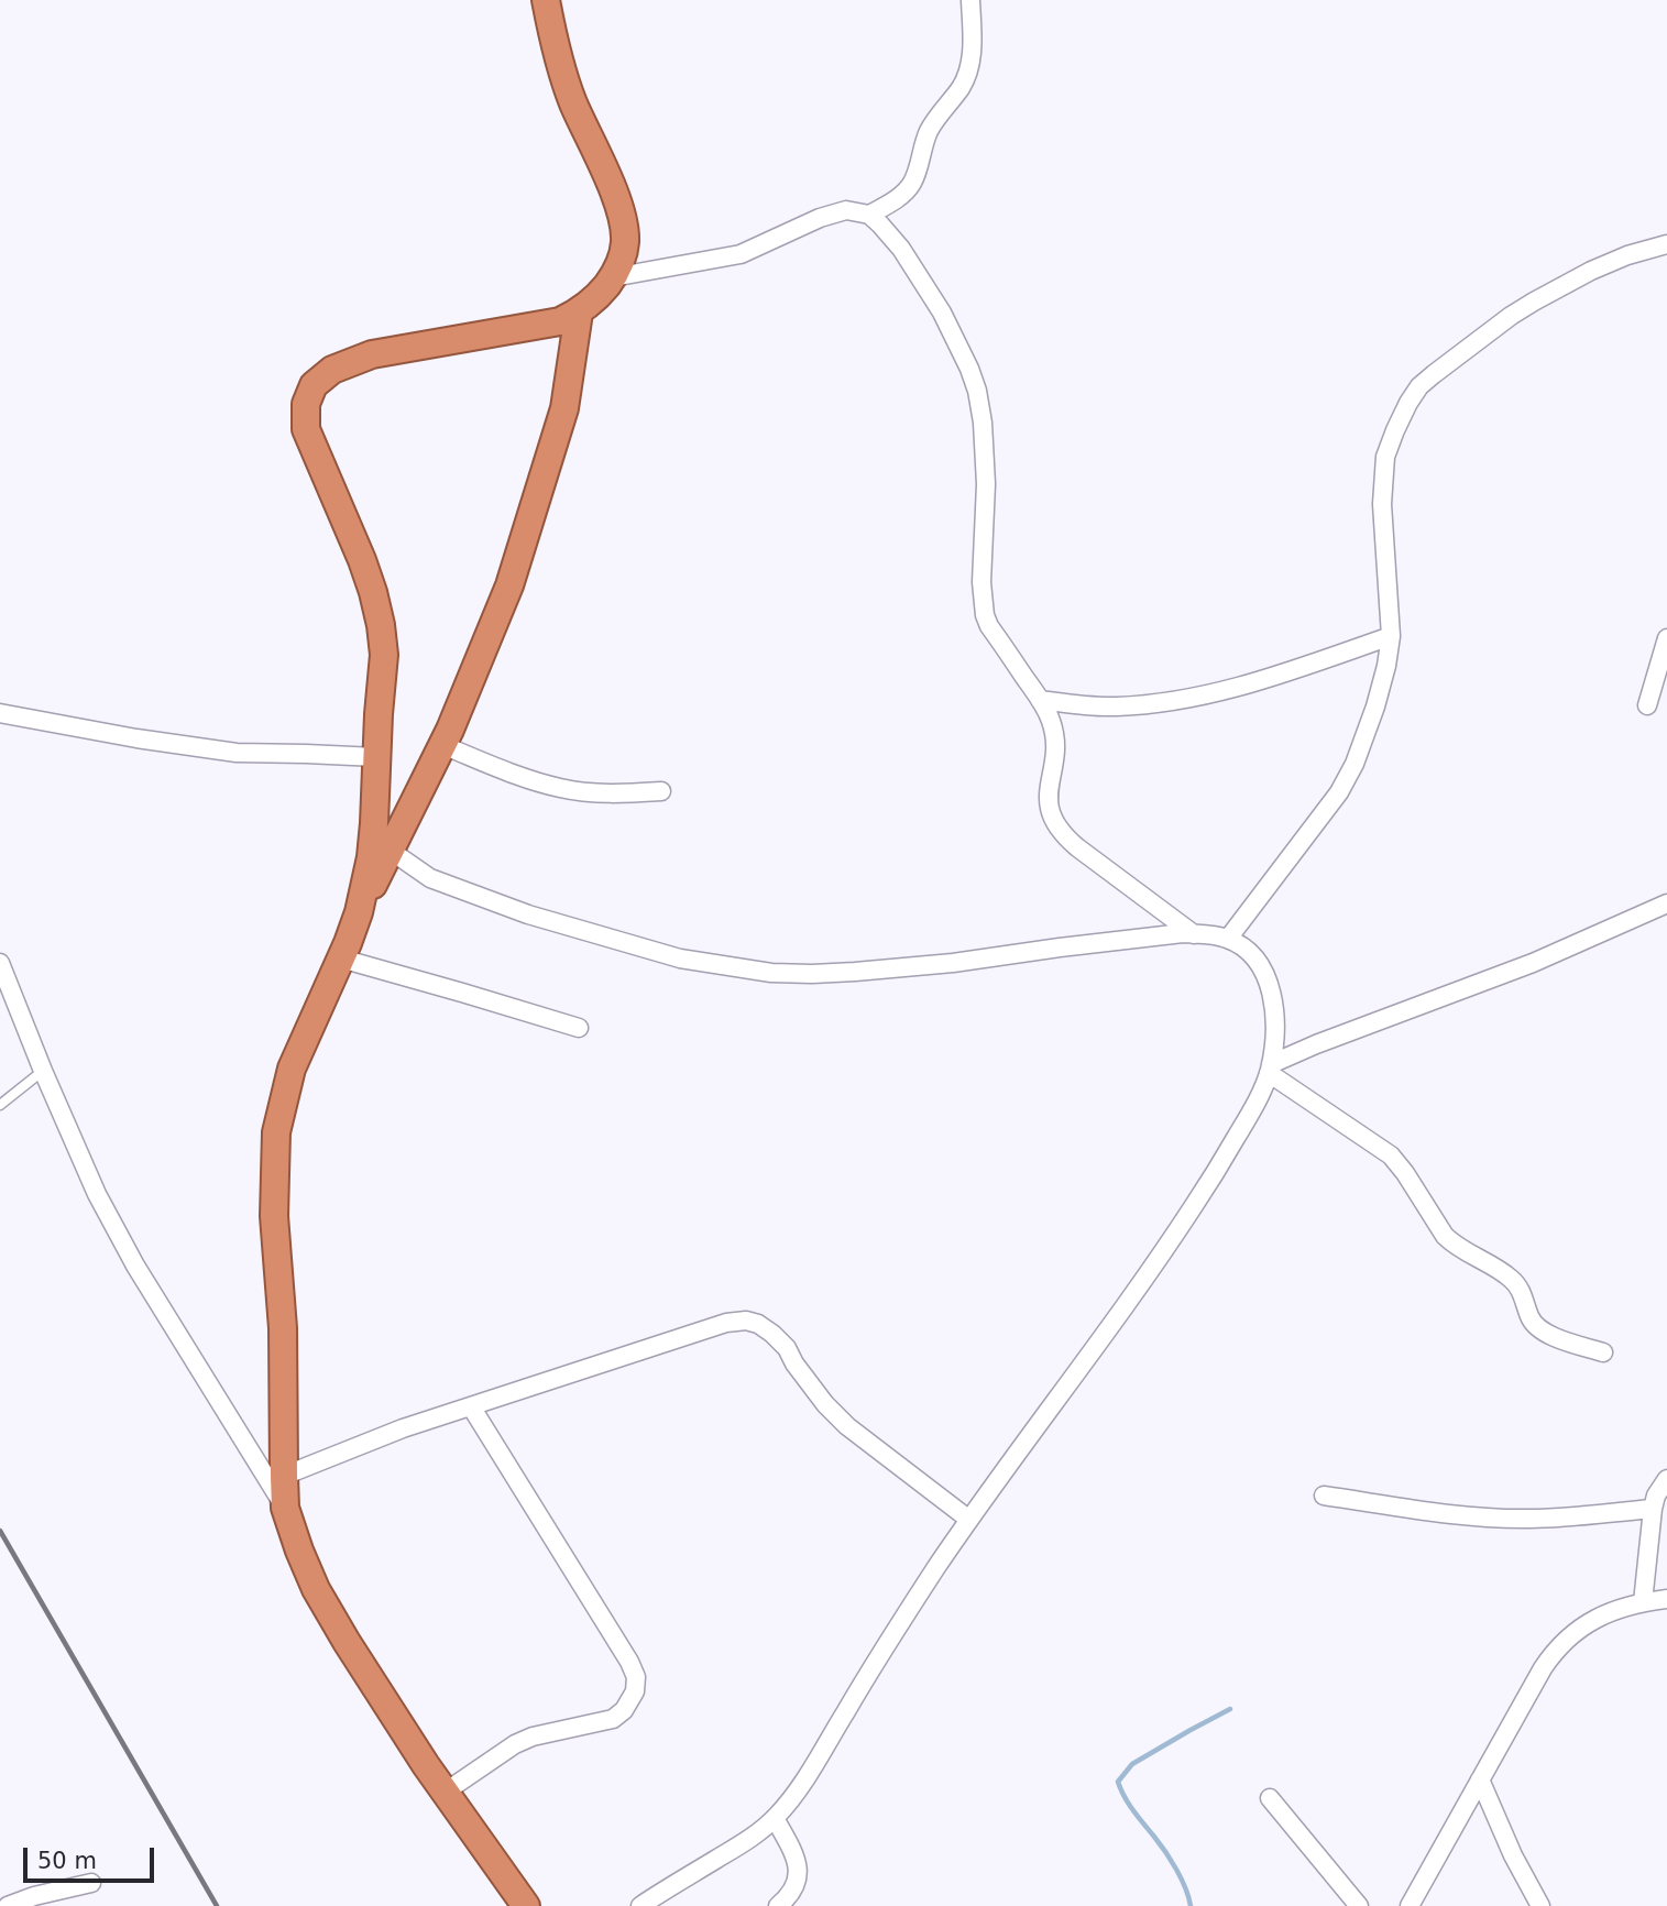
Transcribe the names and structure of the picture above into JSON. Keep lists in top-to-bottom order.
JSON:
{
  "scale_bar": "50 m"
}
